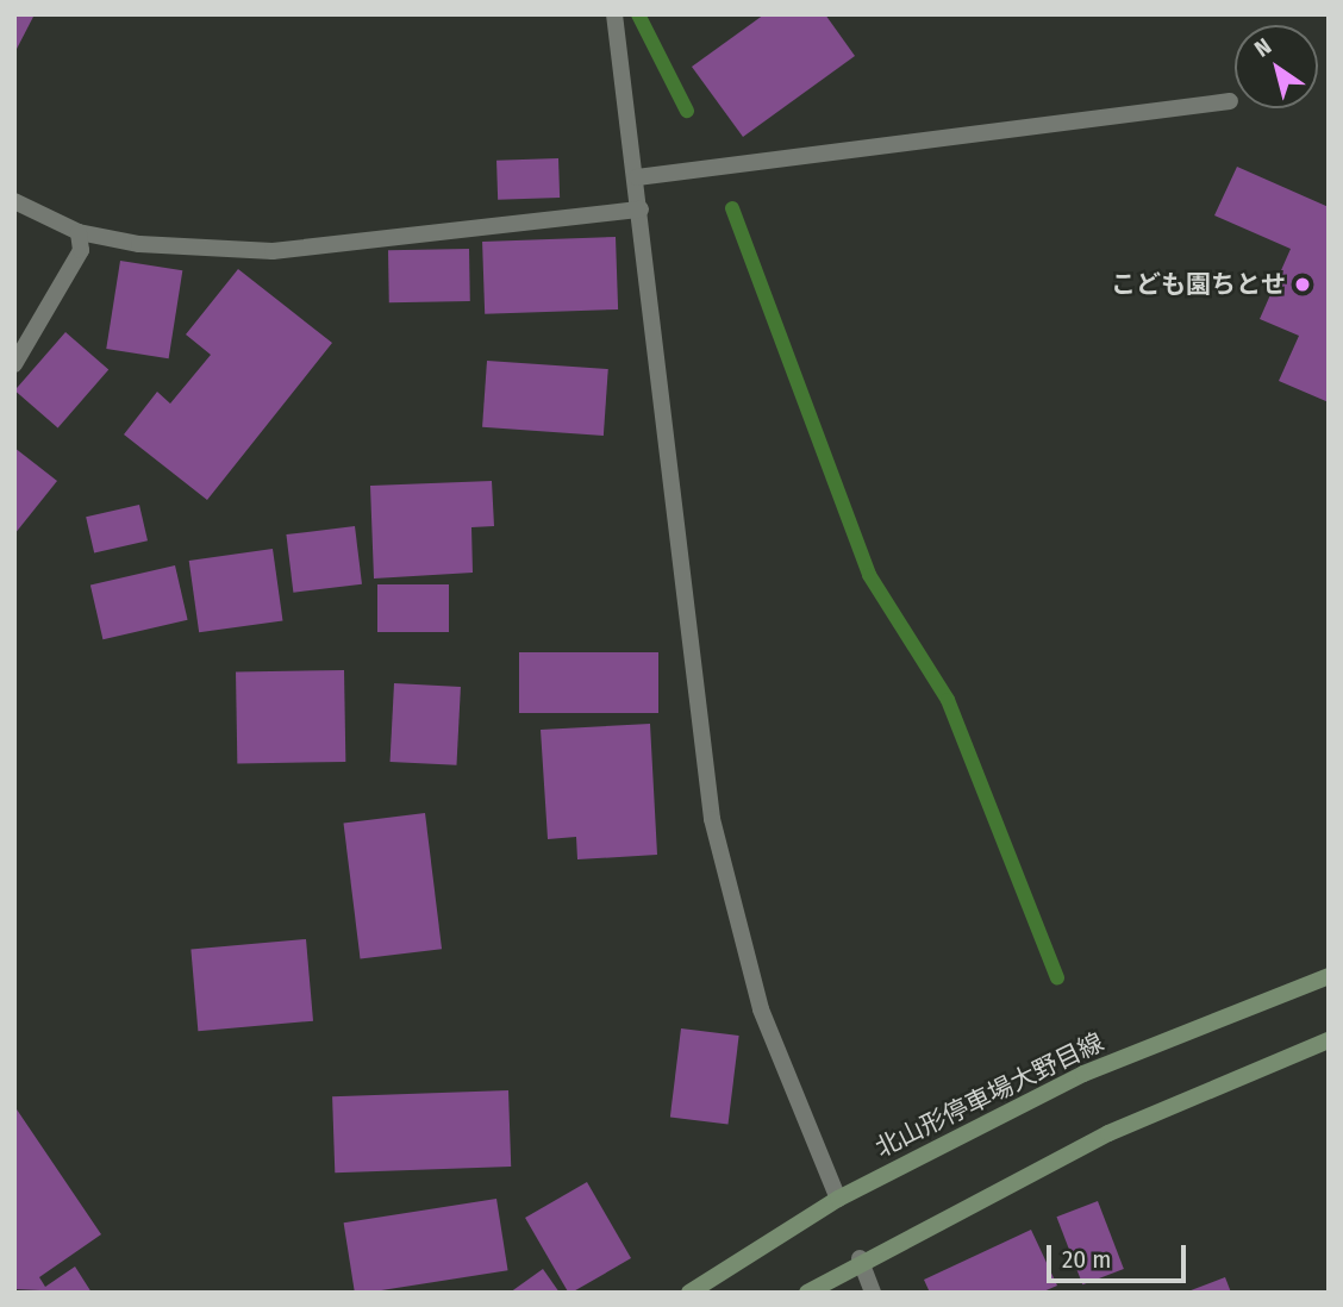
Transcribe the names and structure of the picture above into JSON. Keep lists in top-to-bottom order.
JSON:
{
  "streets": {
    "main road": ["北山形停車場大野目線"]
  },
  "places": ["こども園ちとせ"],
  "scale_bar": "20 m",
  "north": "top left"
}
